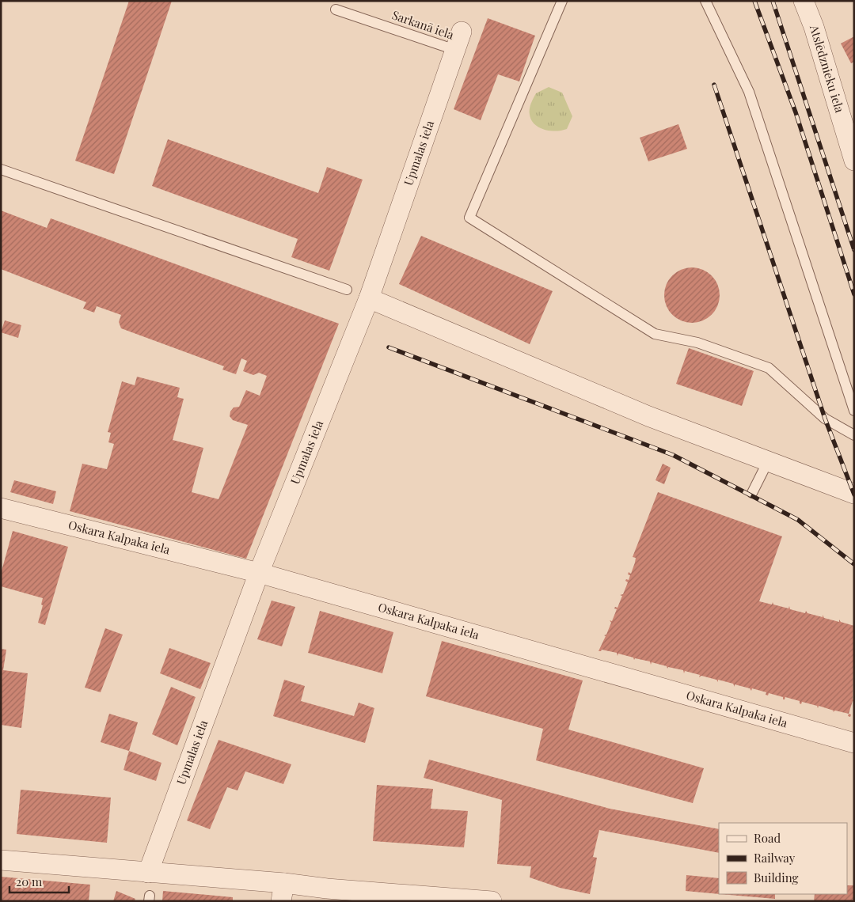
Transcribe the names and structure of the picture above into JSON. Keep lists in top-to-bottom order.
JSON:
{
  "streets": {
    "street": ["Atslēdznieku iela", "Upmalas iela", "Oskara Kalpaka iela"],
    "lane": ["Sarkanā iela"]
  },
  "crossings": [
    ["Sarkanā iela", "Upmalas iela"],
    ["Upmalas iela", "Oskara Kalpaka iela"]
  ],
  "legend": ["Road", "Railway", "Building"],
  "scale_bar": "20 m"
}
